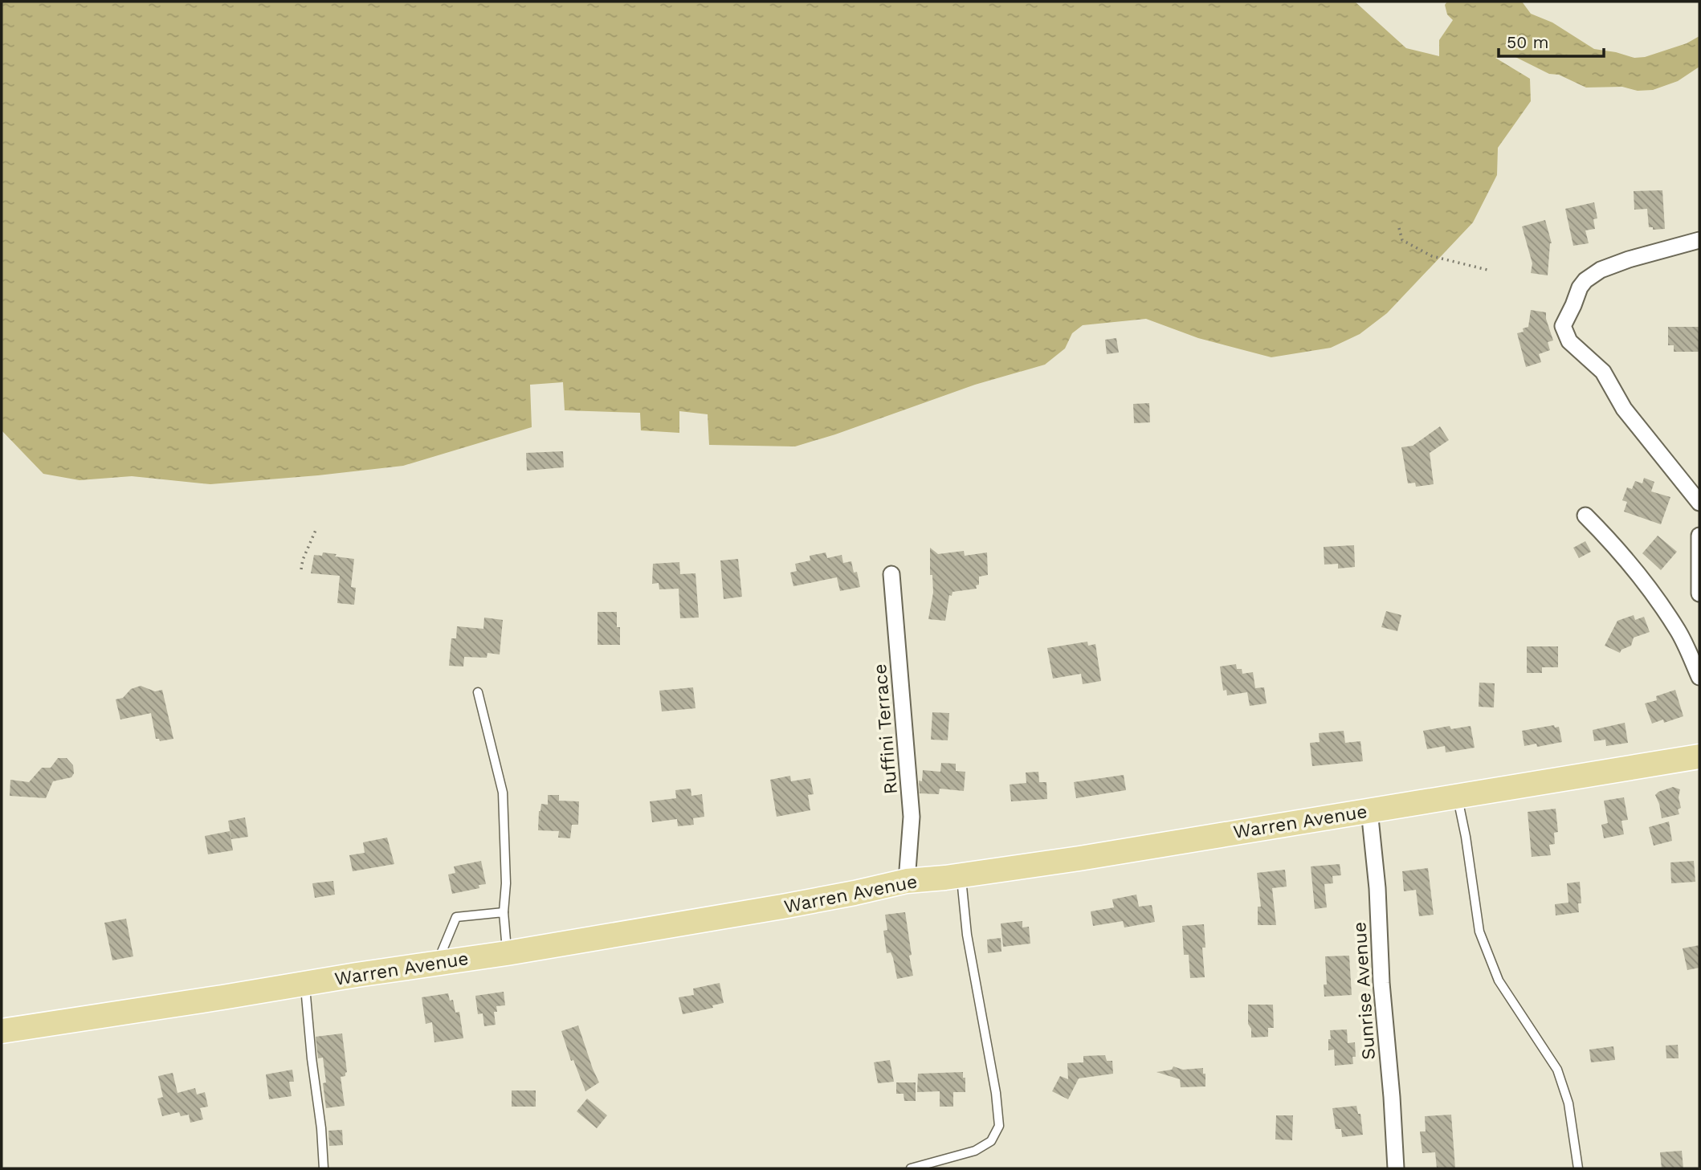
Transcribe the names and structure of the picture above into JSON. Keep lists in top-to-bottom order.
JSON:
{
  "streets": {
    "main road": ["Warren Avenue"],
    "street": ["Ruffini Terrace", "Sunrise Avenue"]
  },
  "crossings": [
    ["Ruffini Terrace", "Warren Avenue"],
    ["Warren Avenue", "Sunrise Avenue"]
  ],
  "scale_bar": "50 m"
}
